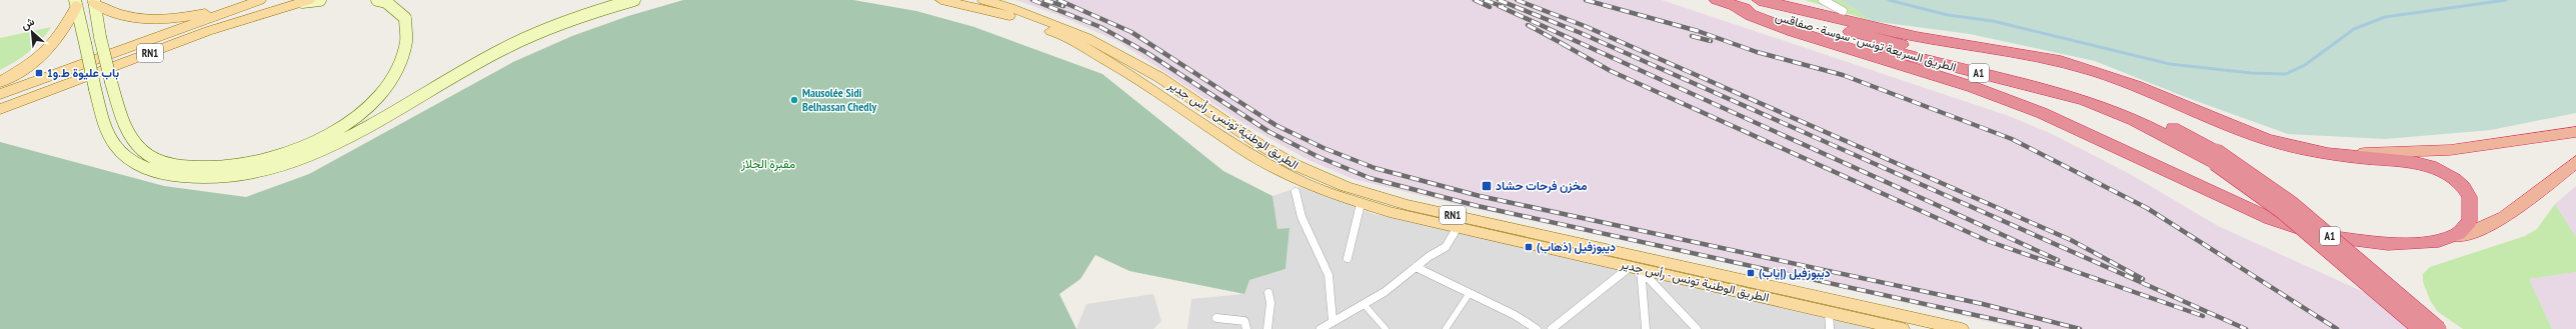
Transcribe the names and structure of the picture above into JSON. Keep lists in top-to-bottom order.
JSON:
{
  "streets": {
    "highway": ["الطريق السريعة تونس - سوسة - صفاقس", "A1"],
    "main road": ["RN1", "الطريق الوطنية تونس - رأس جدير"]
  },
  "parks": ["مقبرة الجلاز"],
  "places": {
    "transit": [
      "باب عليوة ط.و1",
      "مخزن فرحات حشاد",
      "ديبوزفيل (ذهاب)",
      "ديبوزفيل (إياب)"
    ],
    "other": ["Mausolée Sidi Belhassan Chedly"]
  },
  "north": "top left"
}
